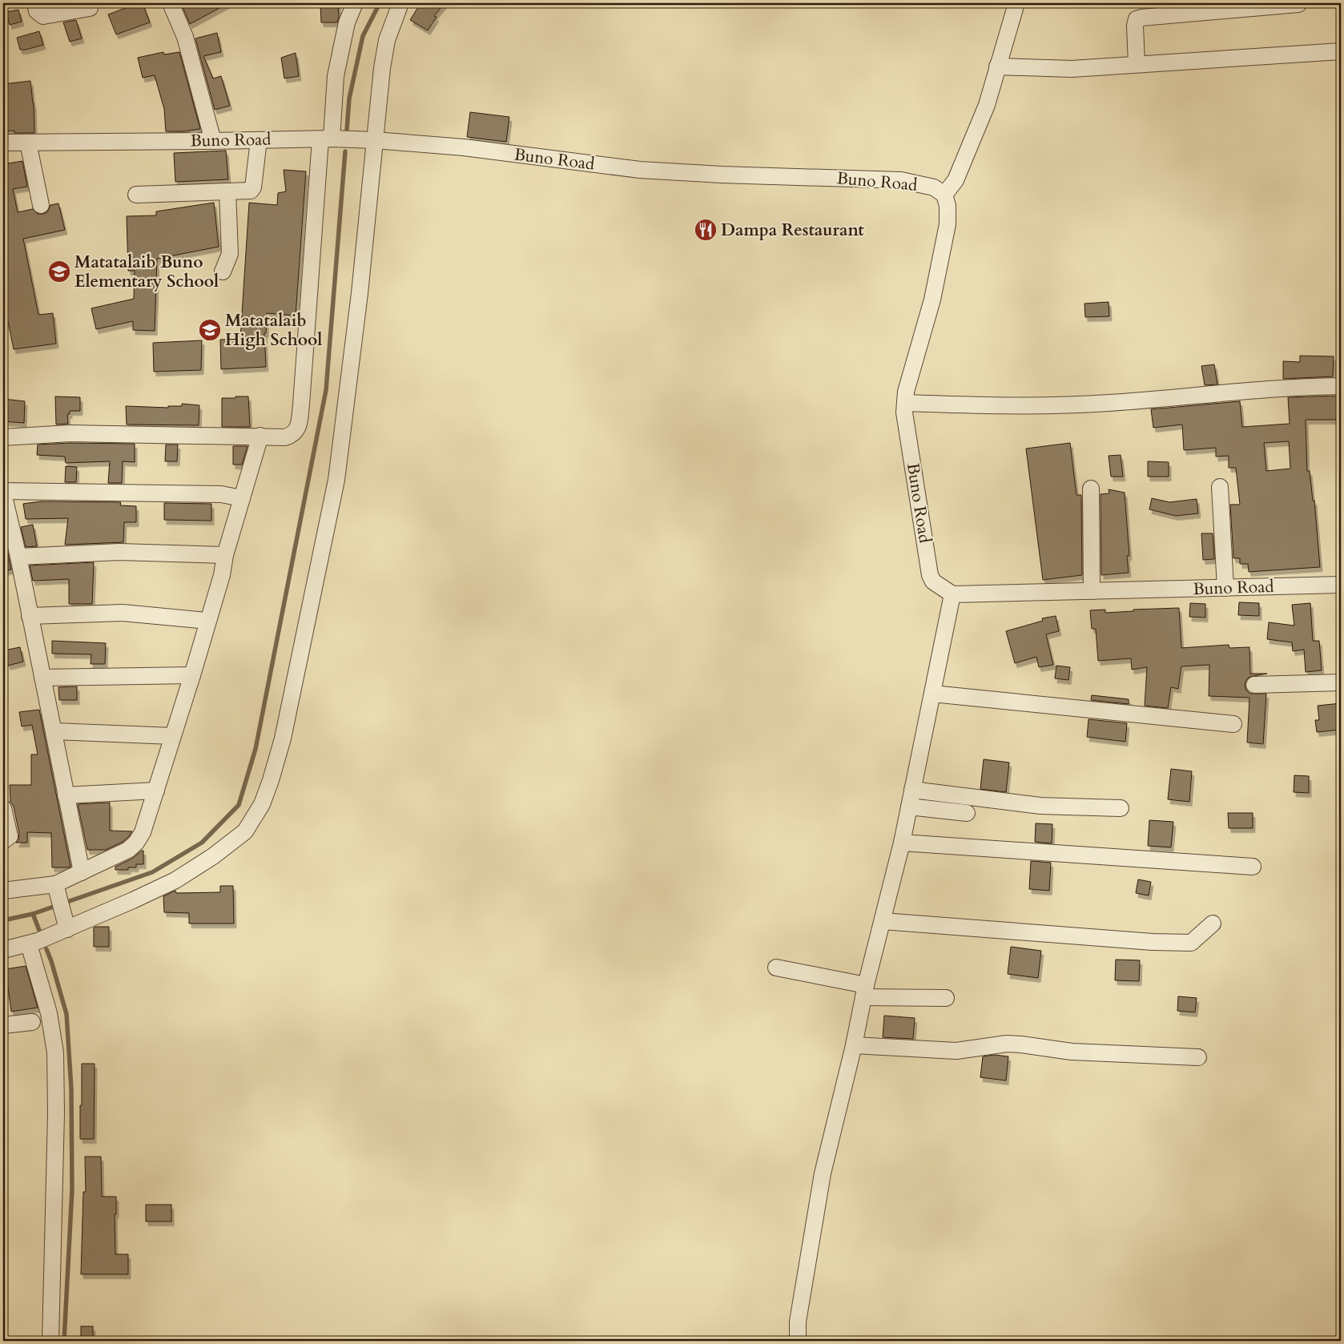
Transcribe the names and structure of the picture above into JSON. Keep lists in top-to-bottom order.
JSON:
{
  "streets": {
    "street": ["Buno Road"]
  },
  "places": {
    "restaurant": ["Dampa Restaurant"],
    "school or university": ["Matatalaib Buno Elementary School", "Matatalaib High School"]
  }
}
